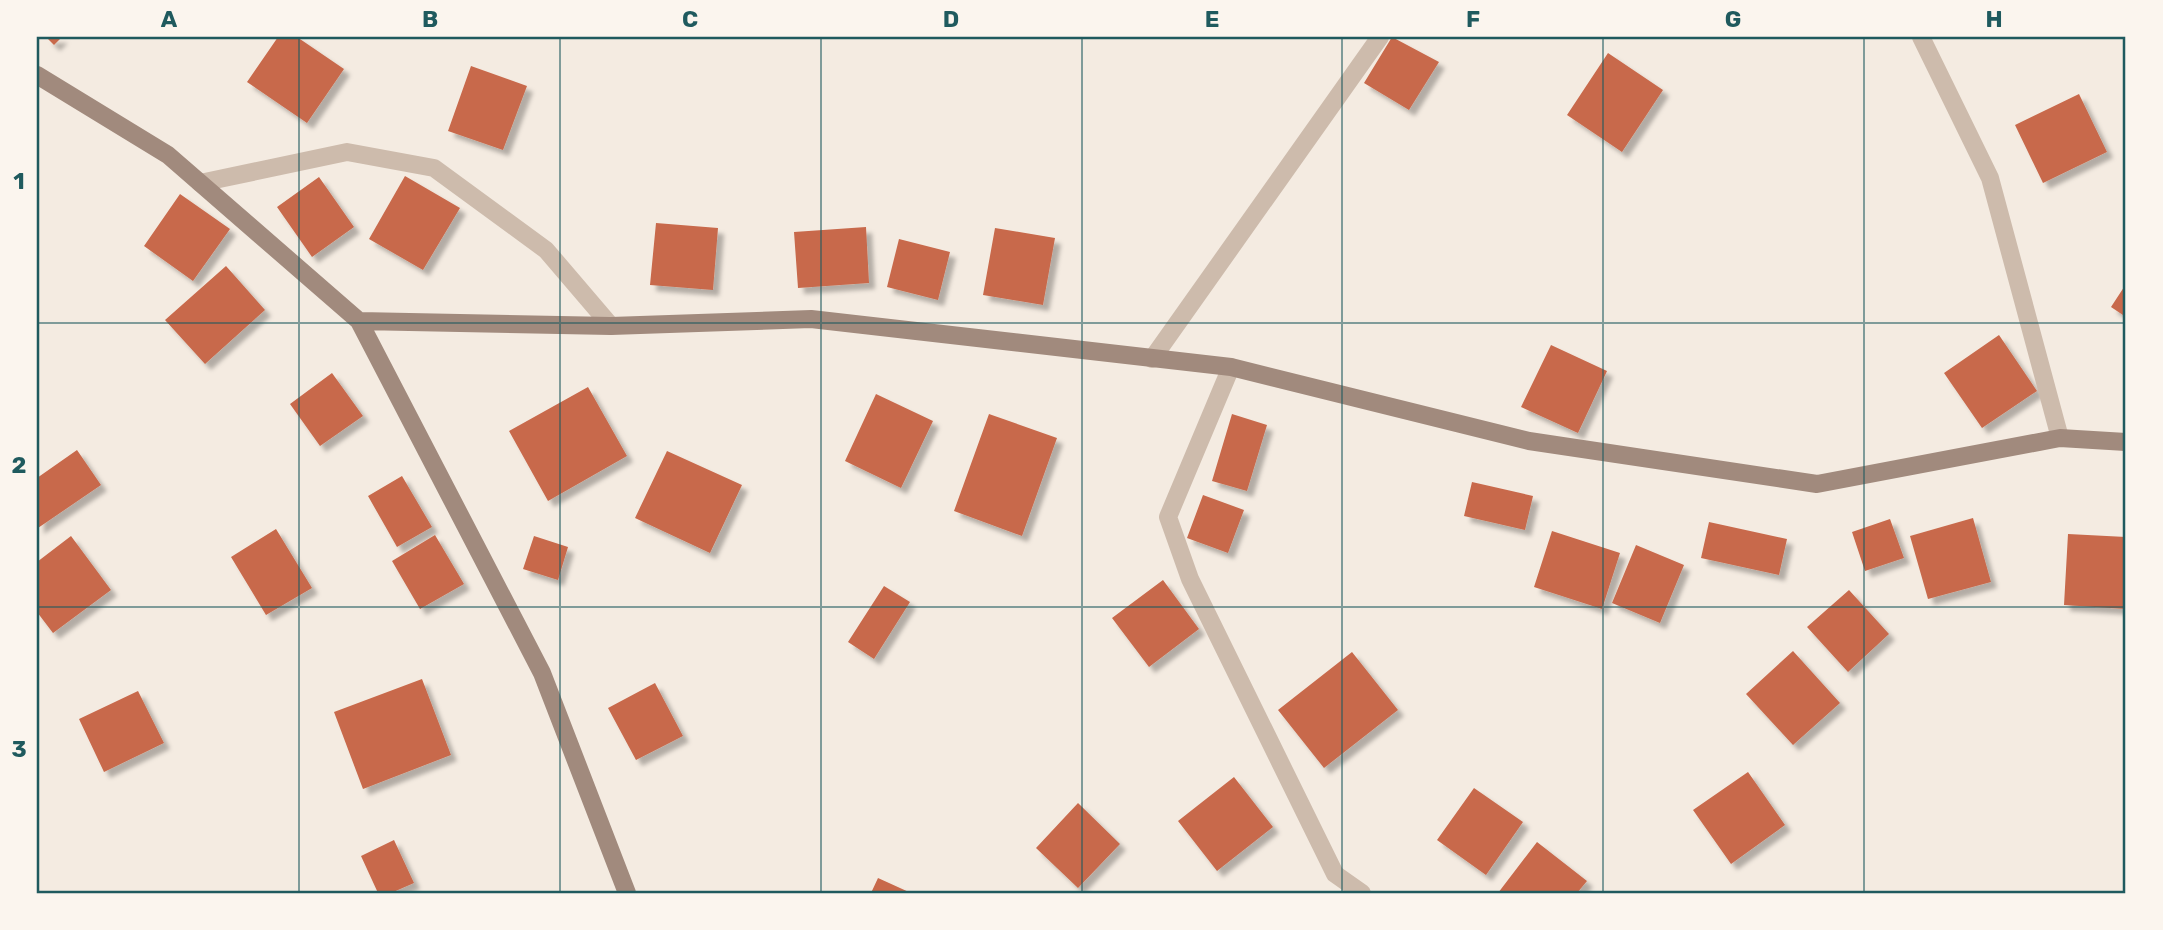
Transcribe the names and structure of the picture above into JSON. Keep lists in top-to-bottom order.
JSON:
{
  "grid": {
    "columns": [
      "A",
      "B",
      "C",
      "D",
      "E",
      "F",
      "G",
      "H"
    ],
    "rows": ["1", "2", "3"]
  }
}
